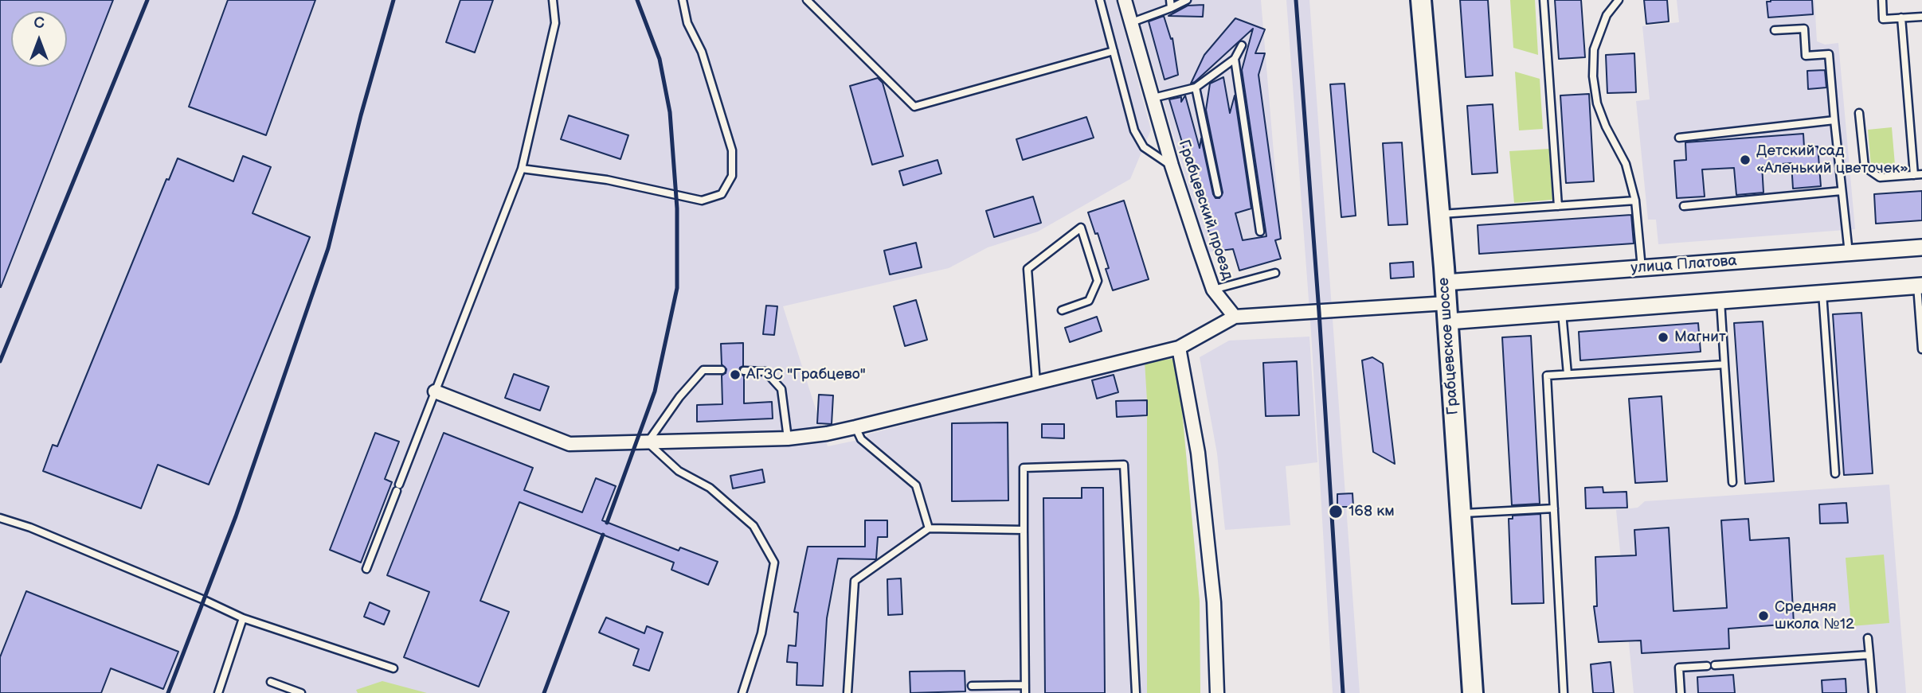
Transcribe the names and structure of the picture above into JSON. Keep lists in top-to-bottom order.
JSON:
{
  "streets": {
    "main road": ["Грабцевское шоссе"],
    "street": ["Грабцевский проезд", "улица Платова"]
  },
  "crossings": [
    ["улица Платова", "Грабцевское шоссе"]
  ],
  "places": [
    "Детский сад «Аленький цветочек»",
    "Магнит",
    "АГЗС \"Грабцево\"",
    "168 км",
    "Средняя школа №12"
  ],
  "north": "top"
}
